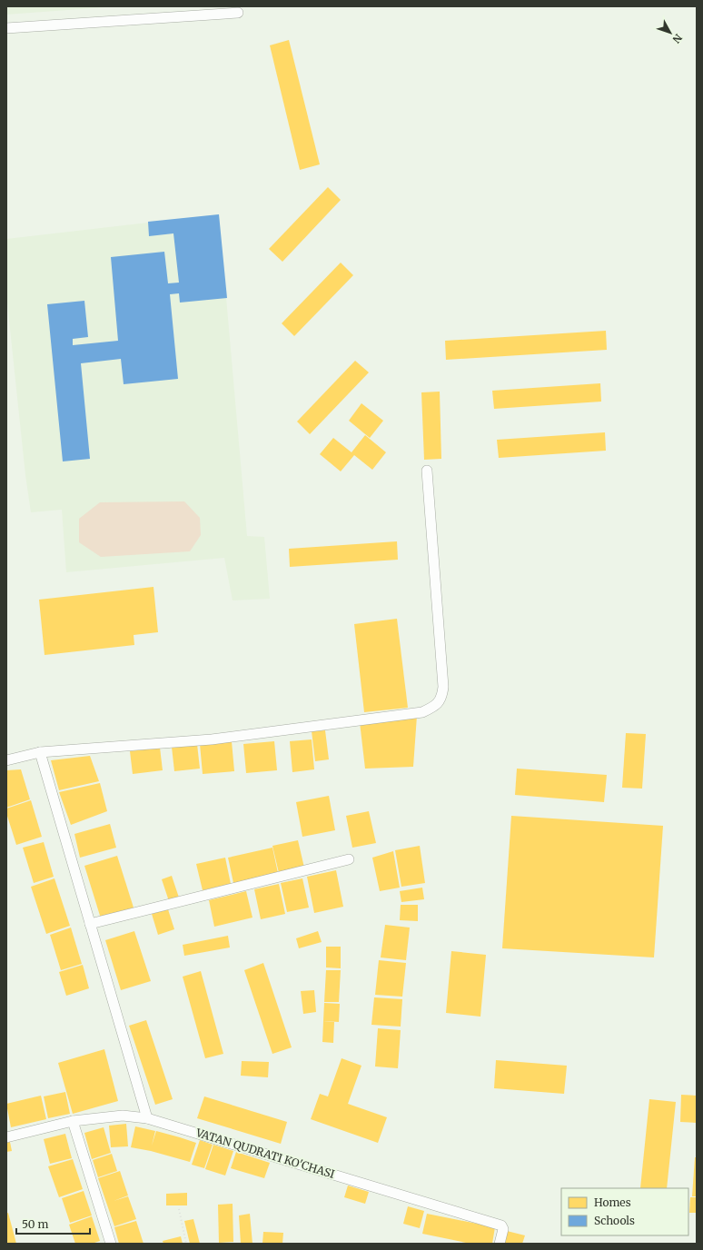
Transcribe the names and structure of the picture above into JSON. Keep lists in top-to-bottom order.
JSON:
{
  "streets": {
    "street": ["VATAN QUDRATI KO'CHASI"]
  },
  "legend": ["Homes", "Schools"],
  "scale_bar": "50 m",
  "north": "bottom right"
}
